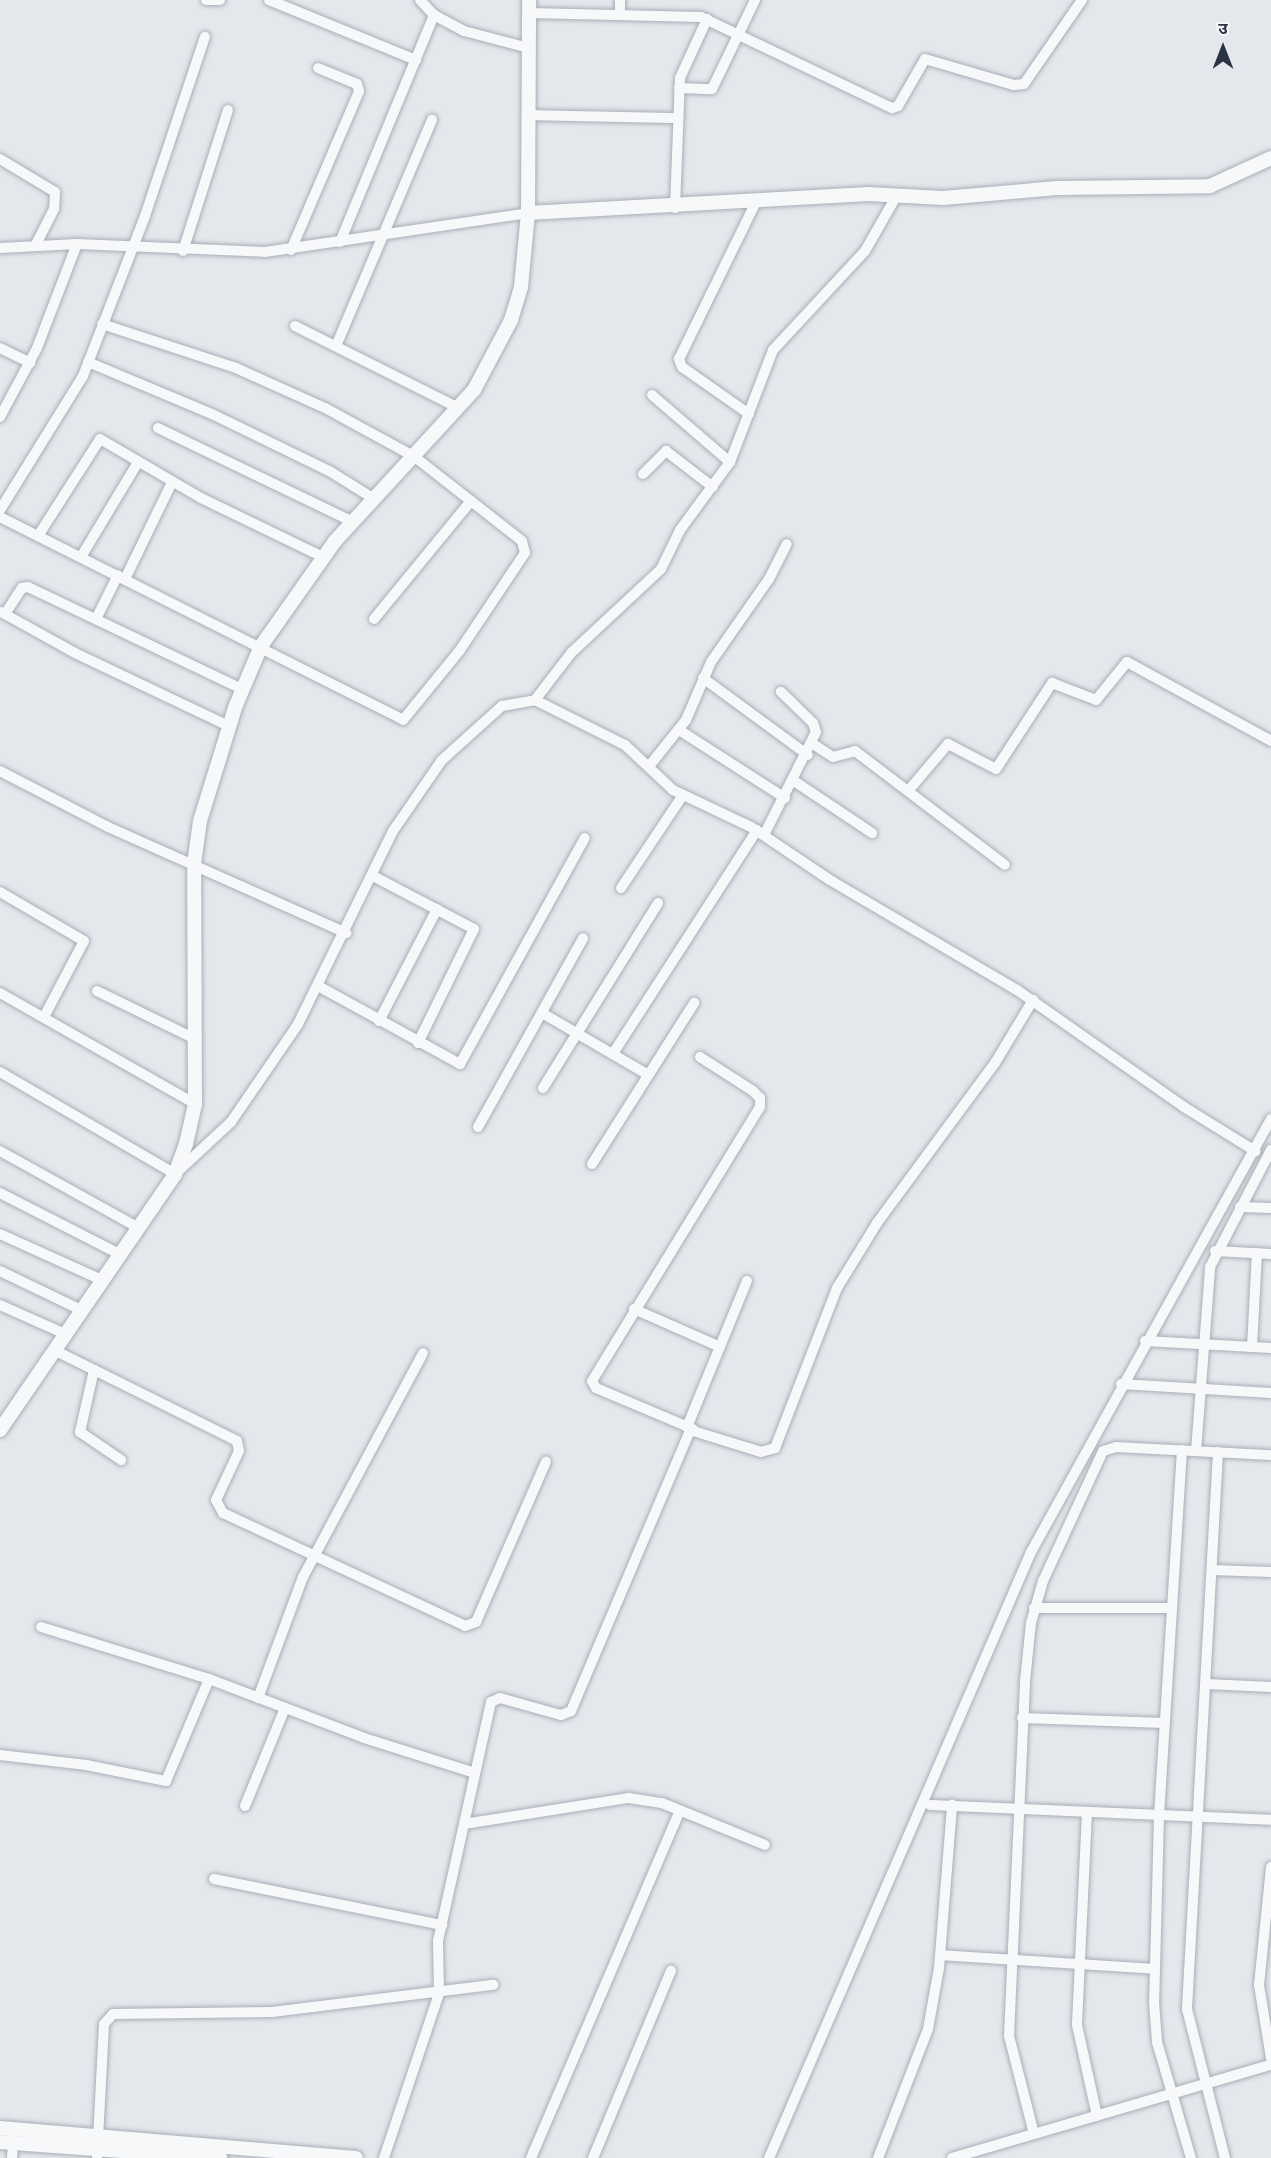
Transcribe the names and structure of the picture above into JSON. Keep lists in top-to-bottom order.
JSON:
{
  "north": "top"
}
